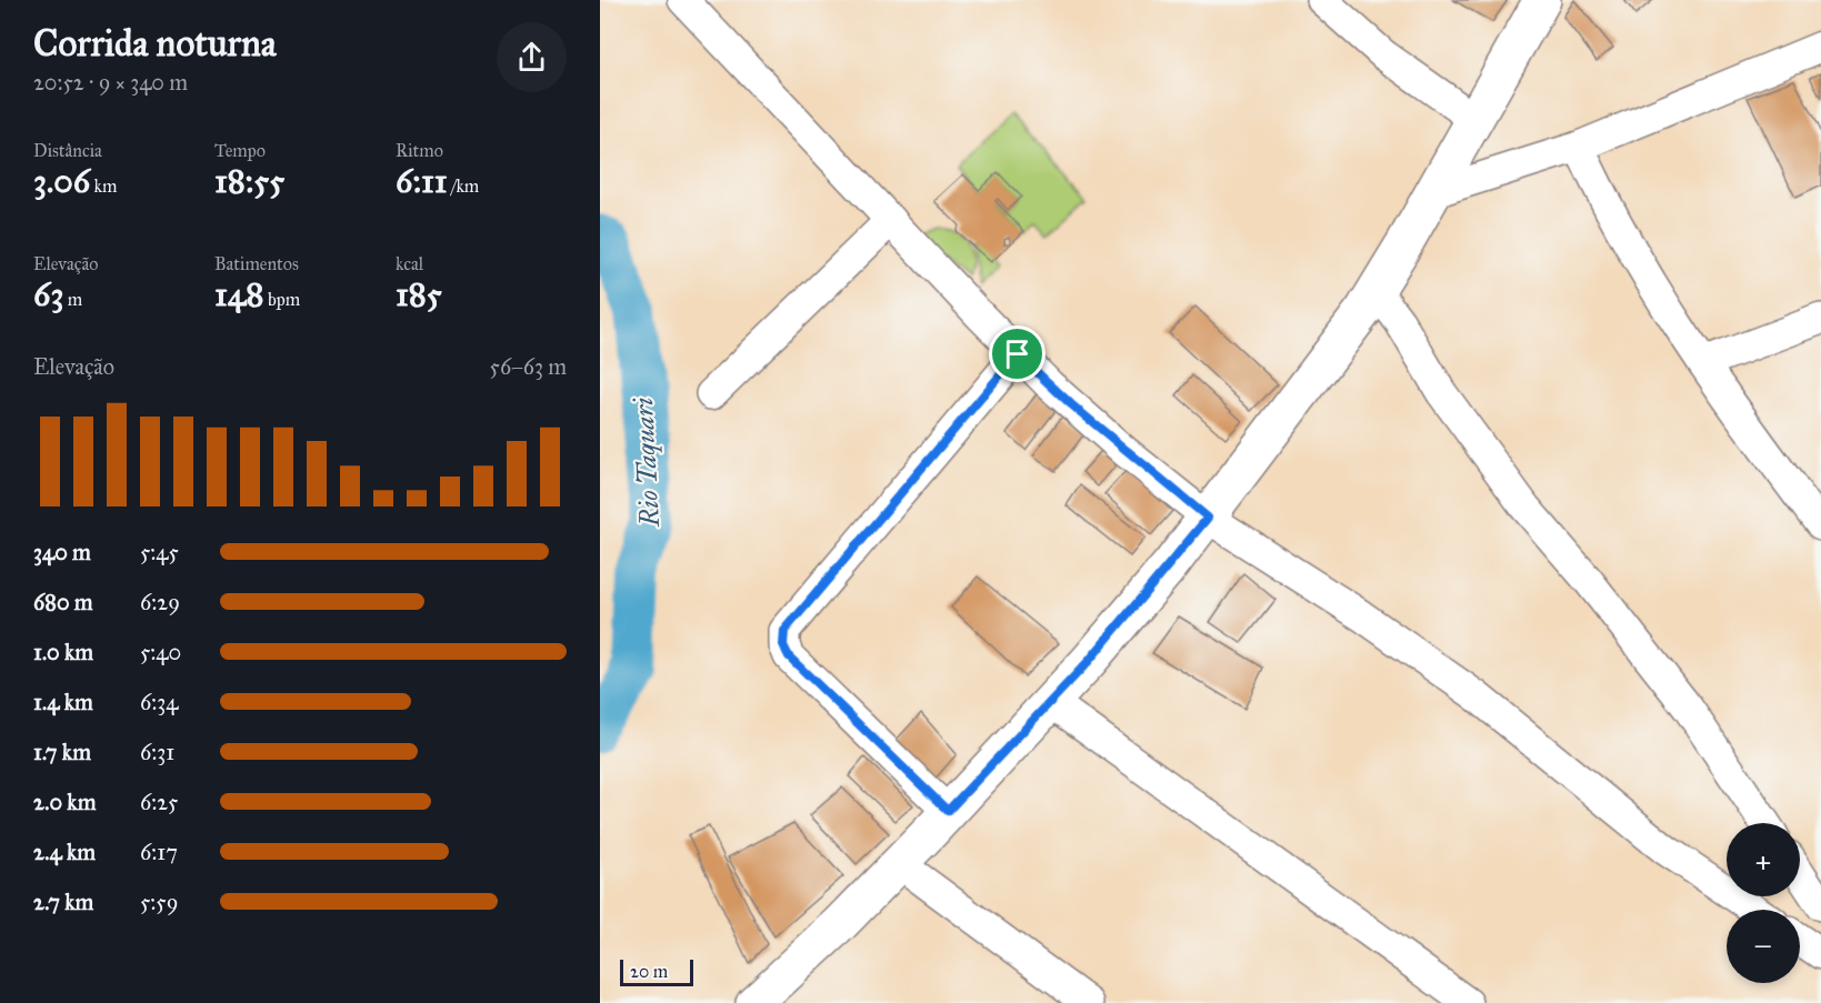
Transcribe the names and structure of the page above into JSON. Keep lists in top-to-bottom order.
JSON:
{
  "water": ["Rio Taquari"],
  "scale_bar": "20 m",
  "page": {
    "heading": ["Corrida noturna", "20:52 · 9 × 340 m"],
    "stats": [
      ["Distância", "3.06 km"],
      ["Tempo", "18:55"],
      ["Ritmo", "6:11 /km"],
      ["Elevação", "63 m"],
      ["Batimentos", "148 bpm"],
      ["kcal", "185"]
    ],
    "chart": ["Elevação", "56–63 m"],
    "list": [
      {
        "name": "340 m",
        "note": "5:45"
      },
      {
        "name": "680 m",
        "note": "6:29"
      },
      {
        "name": "1.0 km",
        "note": "5:40"
      },
      {
        "name": "1.4 km",
        "note": "6:34"
      },
      {
        "name": "1.7 km",
        "note": "6:31"
      },
      {
        "name": "2.0 km",
        "note": "6:25"
      },
      {
        "name": "2.4 km",
        "note": "6:17"
      },
      {
        "name": "2.7 km",
        "note": "5:59"
      }
    ],
    "map_buttons": ["+", "−"],
    "scale": "20 m"
  }
}
